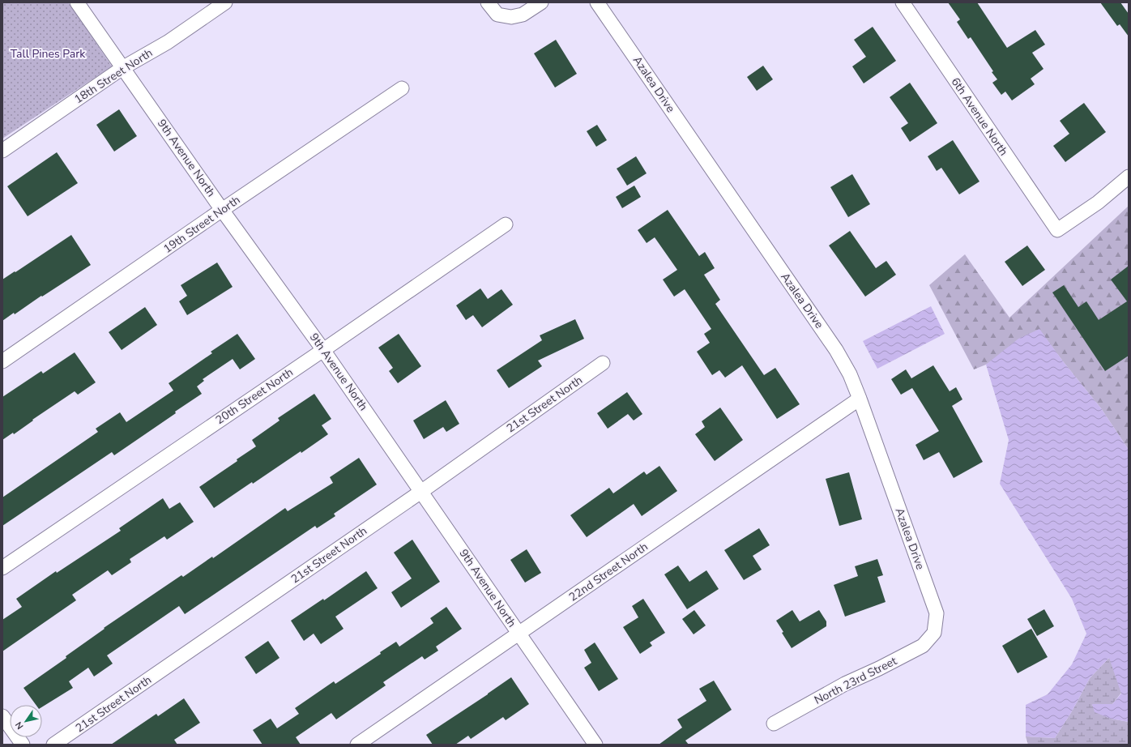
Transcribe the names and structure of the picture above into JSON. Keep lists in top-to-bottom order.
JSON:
{
  "streets": {
    "street": [
      "18th Street North",
      "Azalea Drive",
      "6th Avenue North",
      "9th Avenue North",
      "19th Street North",
      "20th Street North",
      "21st Street North",
      "22nd Street North",
      "North 23rd Street"
    ]
  },
  "crossings": [
    ["18th Street North", "9th Avenue North"],
    ["Azalea Drive", "22nd Street North"],
    ["Azalea Drive", "North 23rd Street"],
    ["9th Avenue North", "19th Street North"],
    ["9th Avenue North", "20th Street North"],
    ["9th Avenue North", "21st Street North"],
    ["9th Avenue North", "22nd Street North"]
  ],
  "parks": ["Tall Pines Park"],
  "north": "bottom left"
}
